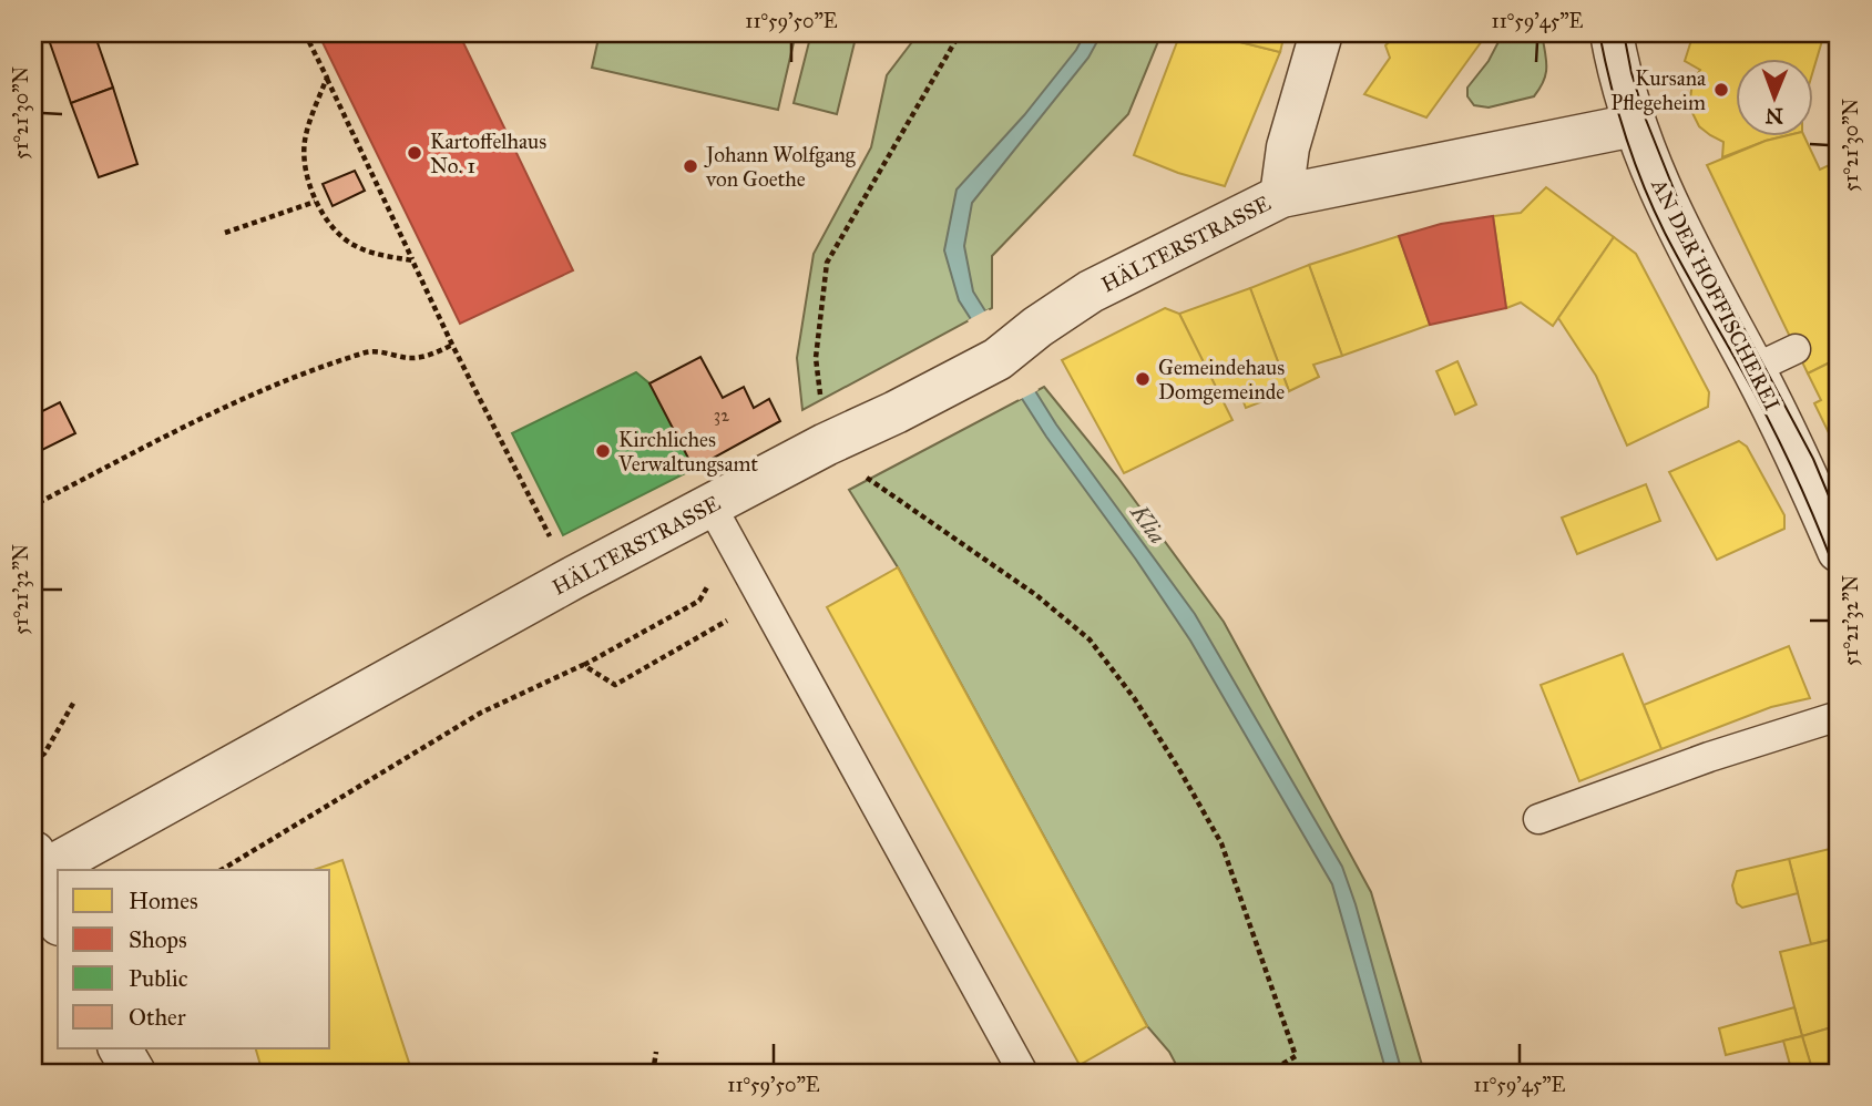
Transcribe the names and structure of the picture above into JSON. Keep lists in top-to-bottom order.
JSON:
{
  "streets": {
    "street": ["HÄLTERSTRASSE", "AN DER HOFFISCHEREI"]
  },
  "crossings": [
    ["HÄLTERSTRASSE", "AN DER HOFFISCHEREI"]
  ],
  "water": ["Klia"],
  "places": [
    "Kursana Pflegeheim",
    "Kartoffelhaus No. 1",
    "Johann Wolfgang von Goethe",
    "Gemeindehaus Domgemeinde",
    "Kirchliches Verwaltungsamt"
  ],
  "house_numbers": ["32"],
  "legend": [
    "Homes",
    "Shops",
    "Public",
    "Other"
  ],
  "north": "bottom",
  "coordinates": [
    "11°59'50\"E",
    "11°59'45\"E",
    "51°21'30\"N",
    "51°21'32\"N"
  ]
}
